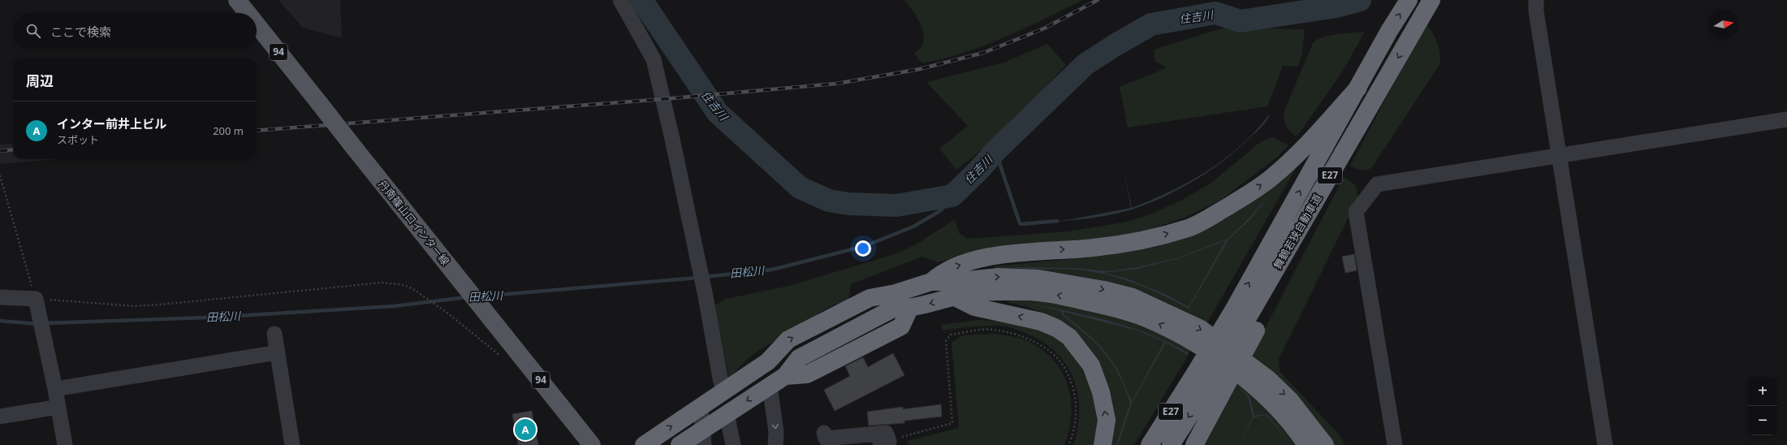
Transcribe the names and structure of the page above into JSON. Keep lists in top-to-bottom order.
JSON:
{
  "streets": {
    "highway": ["E27", "舞鶴若狭自動車道"],
    "main road": ["94", "丹南篠山口インター線"]
  },
  "water": ["住吉川", "田松川"],
  "north": "right",
  "page": {
    "search": "ここで検索",
    "heading": "周辺",
    "list": [
      {
        "mark": "A",
        "name": "インター前井上ビル",
        "note": "スポット",
        "value": "200 m"
      }
    ],
    "map_buttons": ["+", "−"],
    "pins": "A"
  }
}
